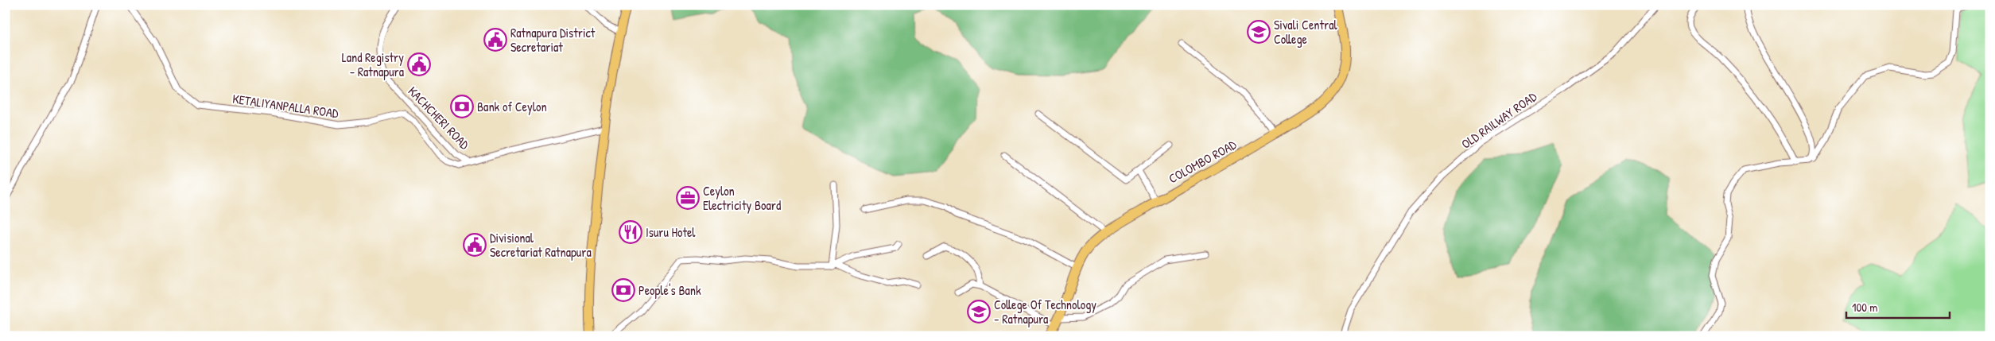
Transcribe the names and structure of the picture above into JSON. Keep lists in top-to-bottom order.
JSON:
{
  "streets": {
    "highway": ["COLOMBO ROAD"],
    "street": ["KETALIYANPALLA ROAD", "KACHCHERI ROAD", "OLD RAILWAY ROAD"]
  },
  "crossings": [
    ["KETALIYANPALLA ROAD", "KACHCHERI ROAD"]
  ],
  "places": {
    "school or university": ["Sivali Central College", "College Of Technology - Ratnapura"],
    "public building": ["Ratnapura District Secretariat", "Land Registry - Ratnapura", "Divisional Secretariat Ratnapura"],
    "bank": ["Bank of Ceylon", "People's Bank"],
    "office": ["Ceylon Electricity Board"],
    "restaurant": ["Isuru Hotel"]
  },
  "scale_bar": "100 m"
}
